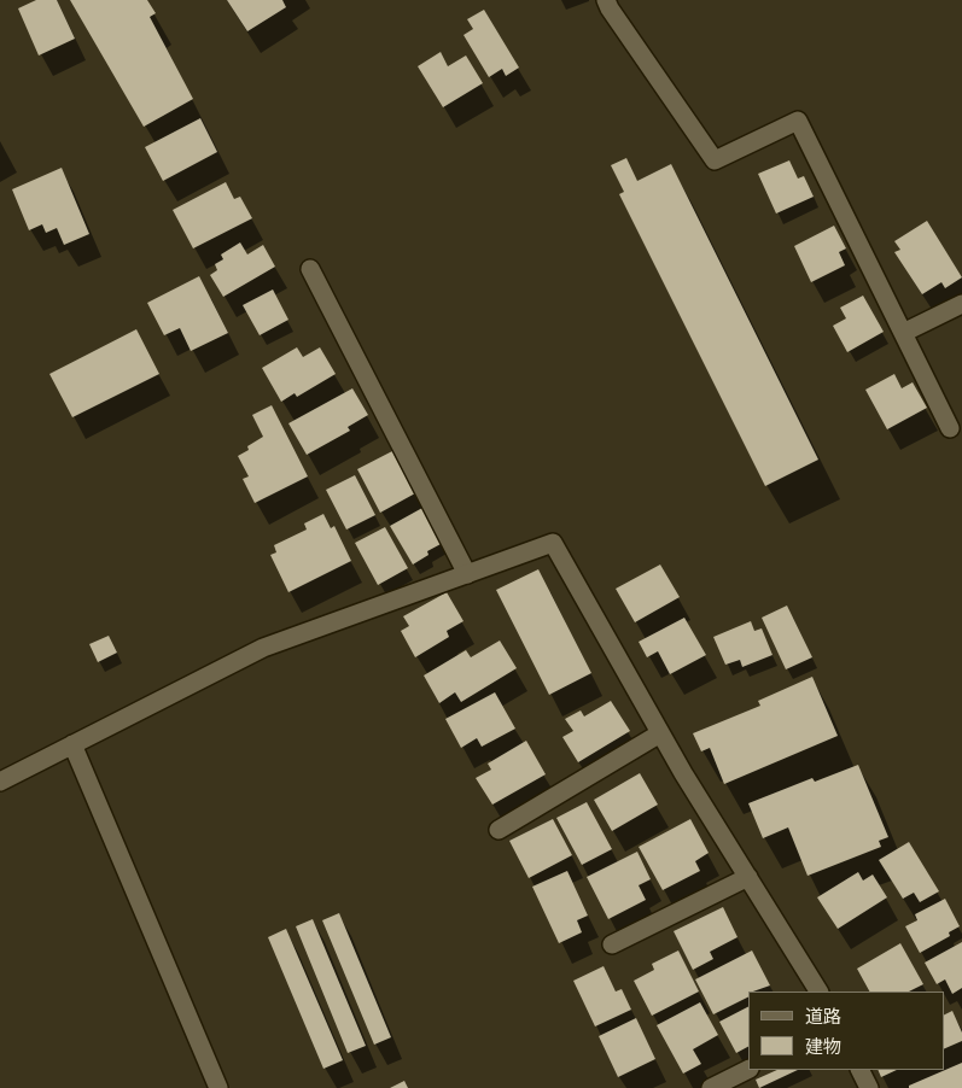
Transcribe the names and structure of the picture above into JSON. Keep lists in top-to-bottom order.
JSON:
{
  "legend": ["道路", "建物"]
}
